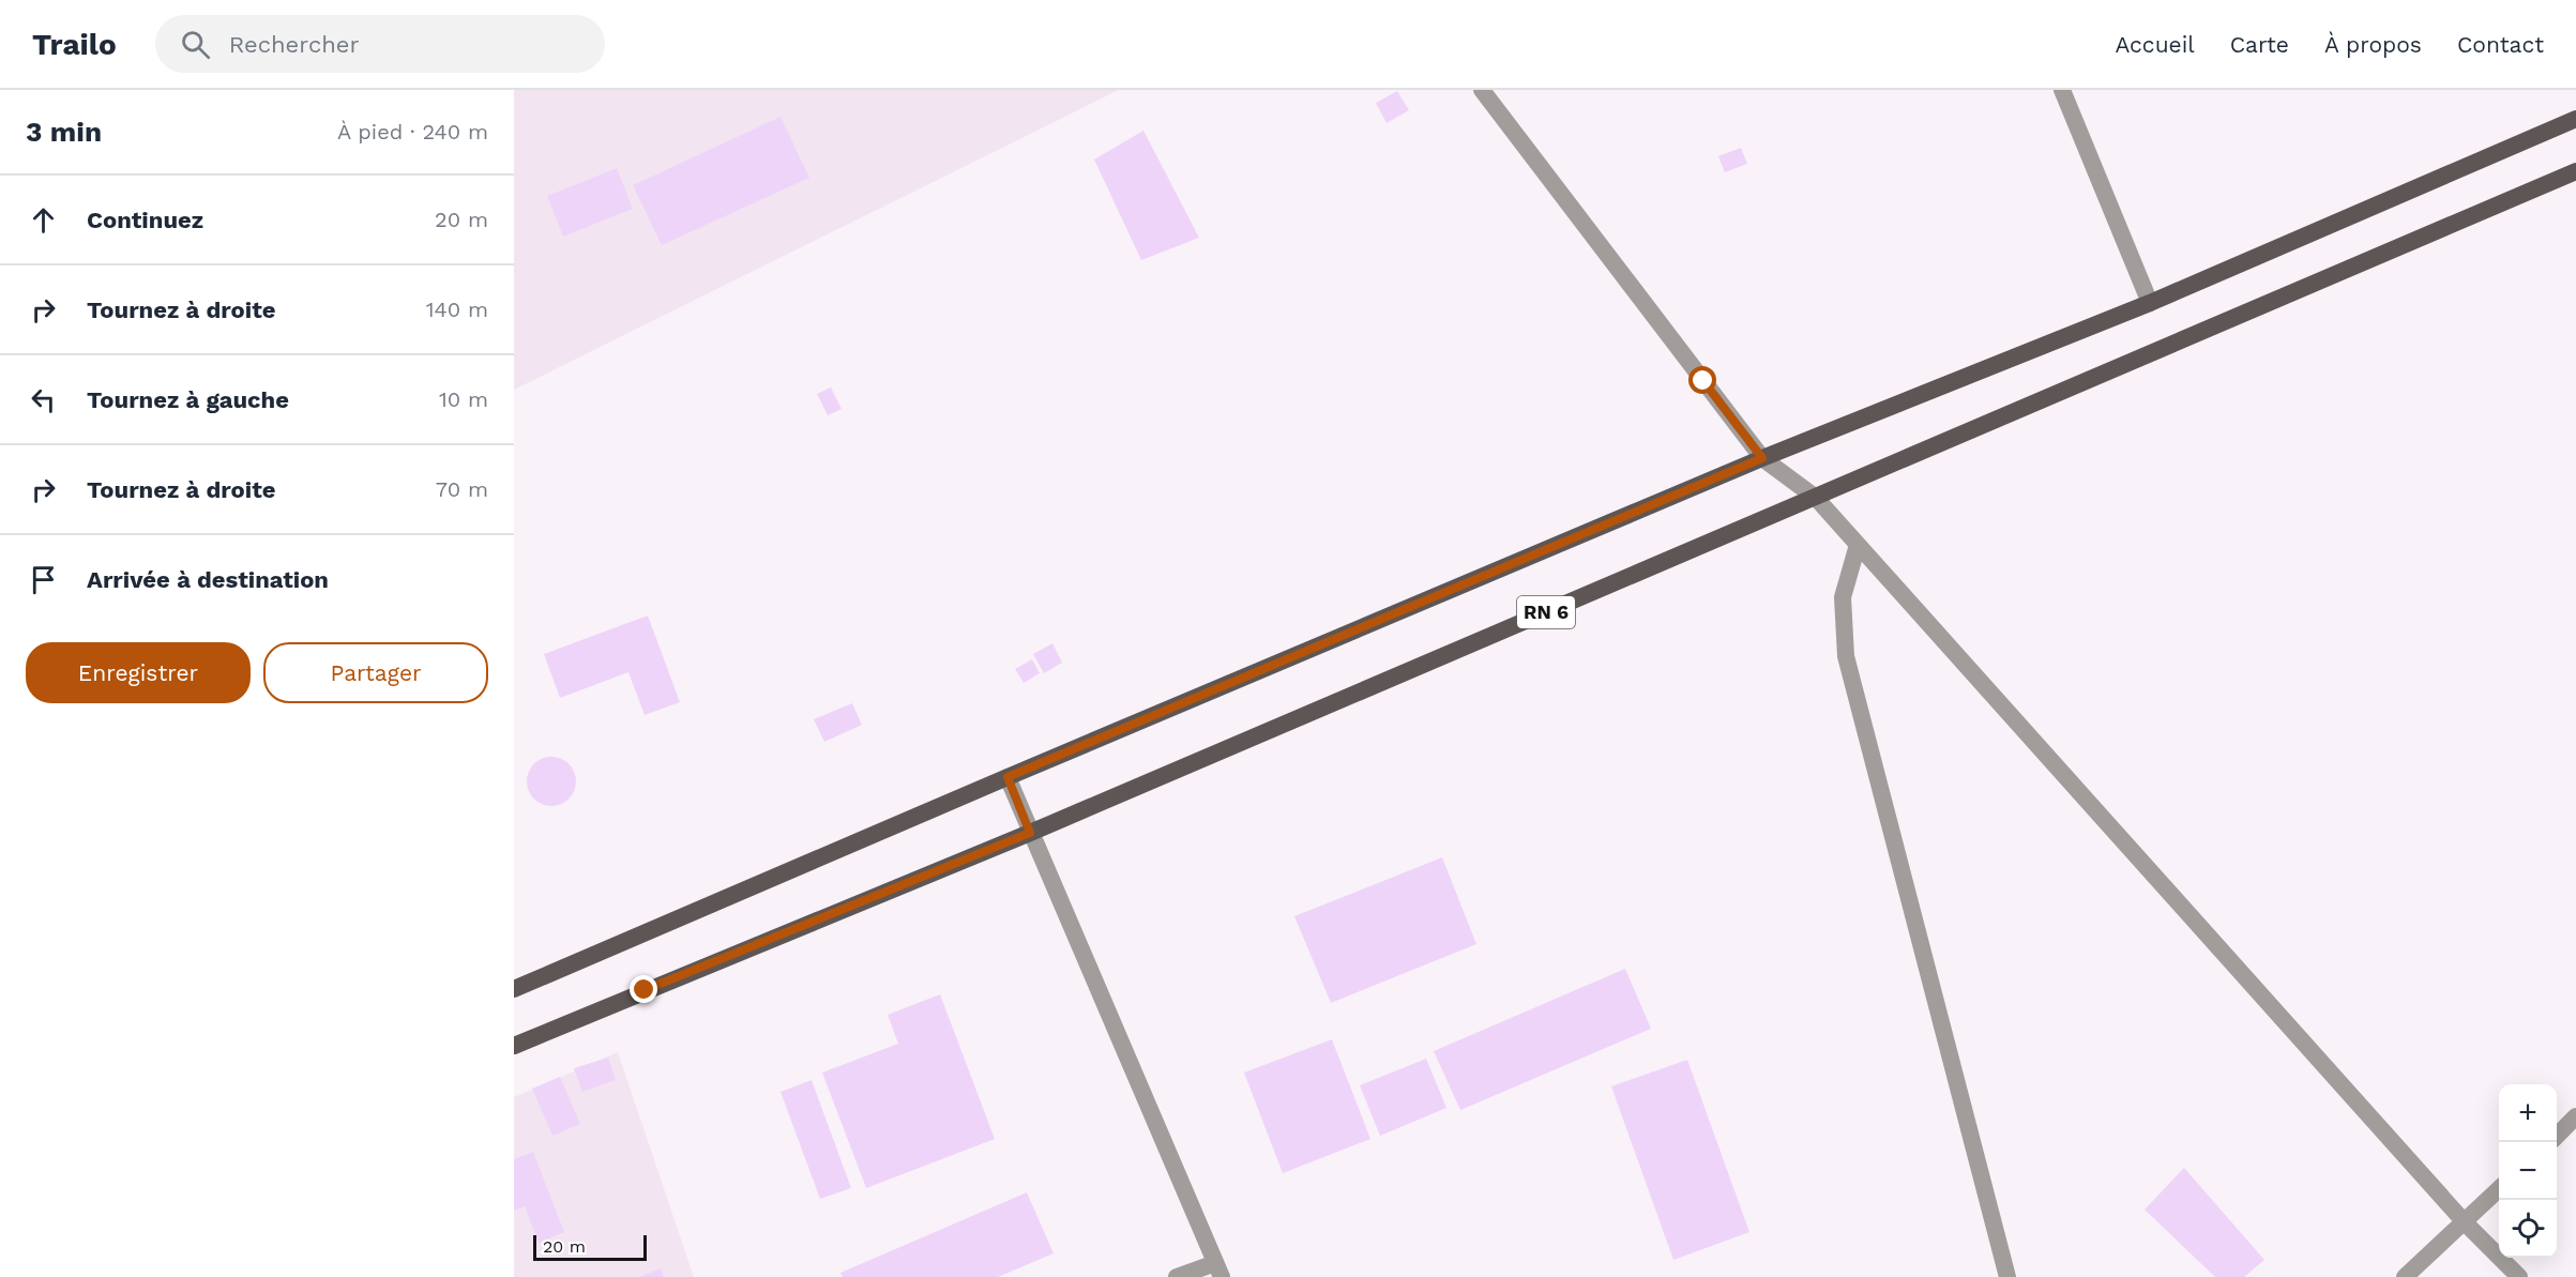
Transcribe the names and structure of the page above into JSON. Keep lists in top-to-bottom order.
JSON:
{
  "streets": {
    "main road": ["RN 6"]
  },
  "scale_bar": "20 m",
  "page": {
    "header": "Trailo",
    "search": "Rechercher",
    "nav": [
      "Accueil",
      "Carte",
      "À propos",
      "Contact"
    ],
    "heading": ["3 min", "À pied · 240 m"],
    "list": [
      ["Continuez", "20 m"],
      ["Tournez à droite", "140 m"],
      ["Tournez à gauche", "10 m"],
      ["Tournez à droite", "70 m"],
      "Arrivée à destination"
    ],
    "buttons": ["Enregistrer", "Partager"],
    "map_buttons": ["+", "−"],
    "scale": "20 m"
  }
}
